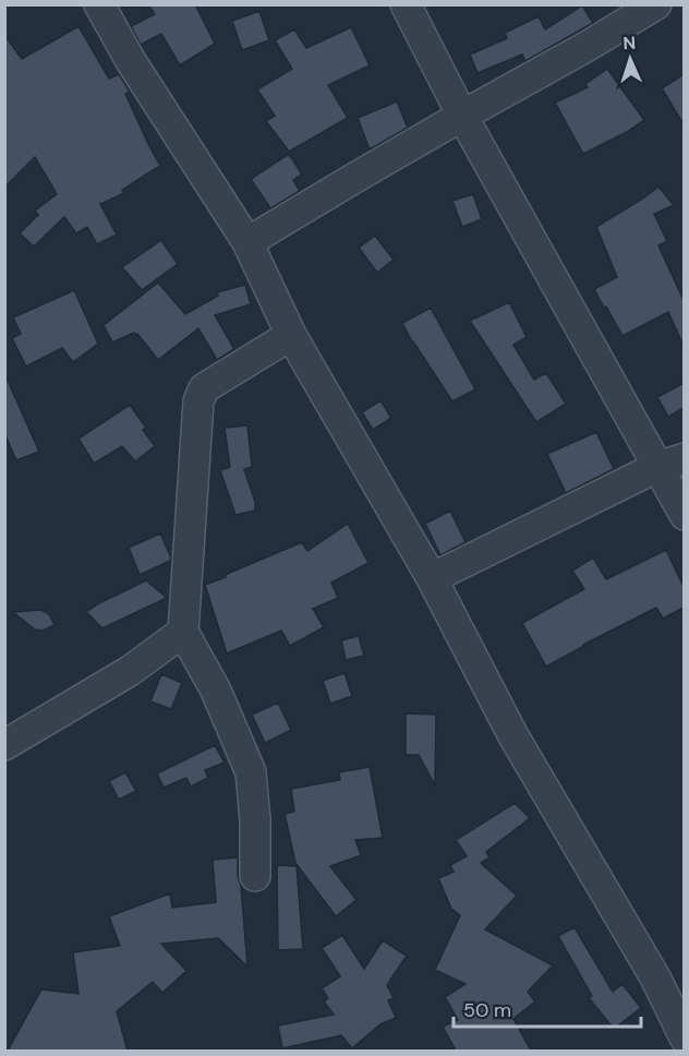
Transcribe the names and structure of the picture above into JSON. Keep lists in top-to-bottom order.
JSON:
{
  "scale_bar": "50 m",
  "north": "top"
}
